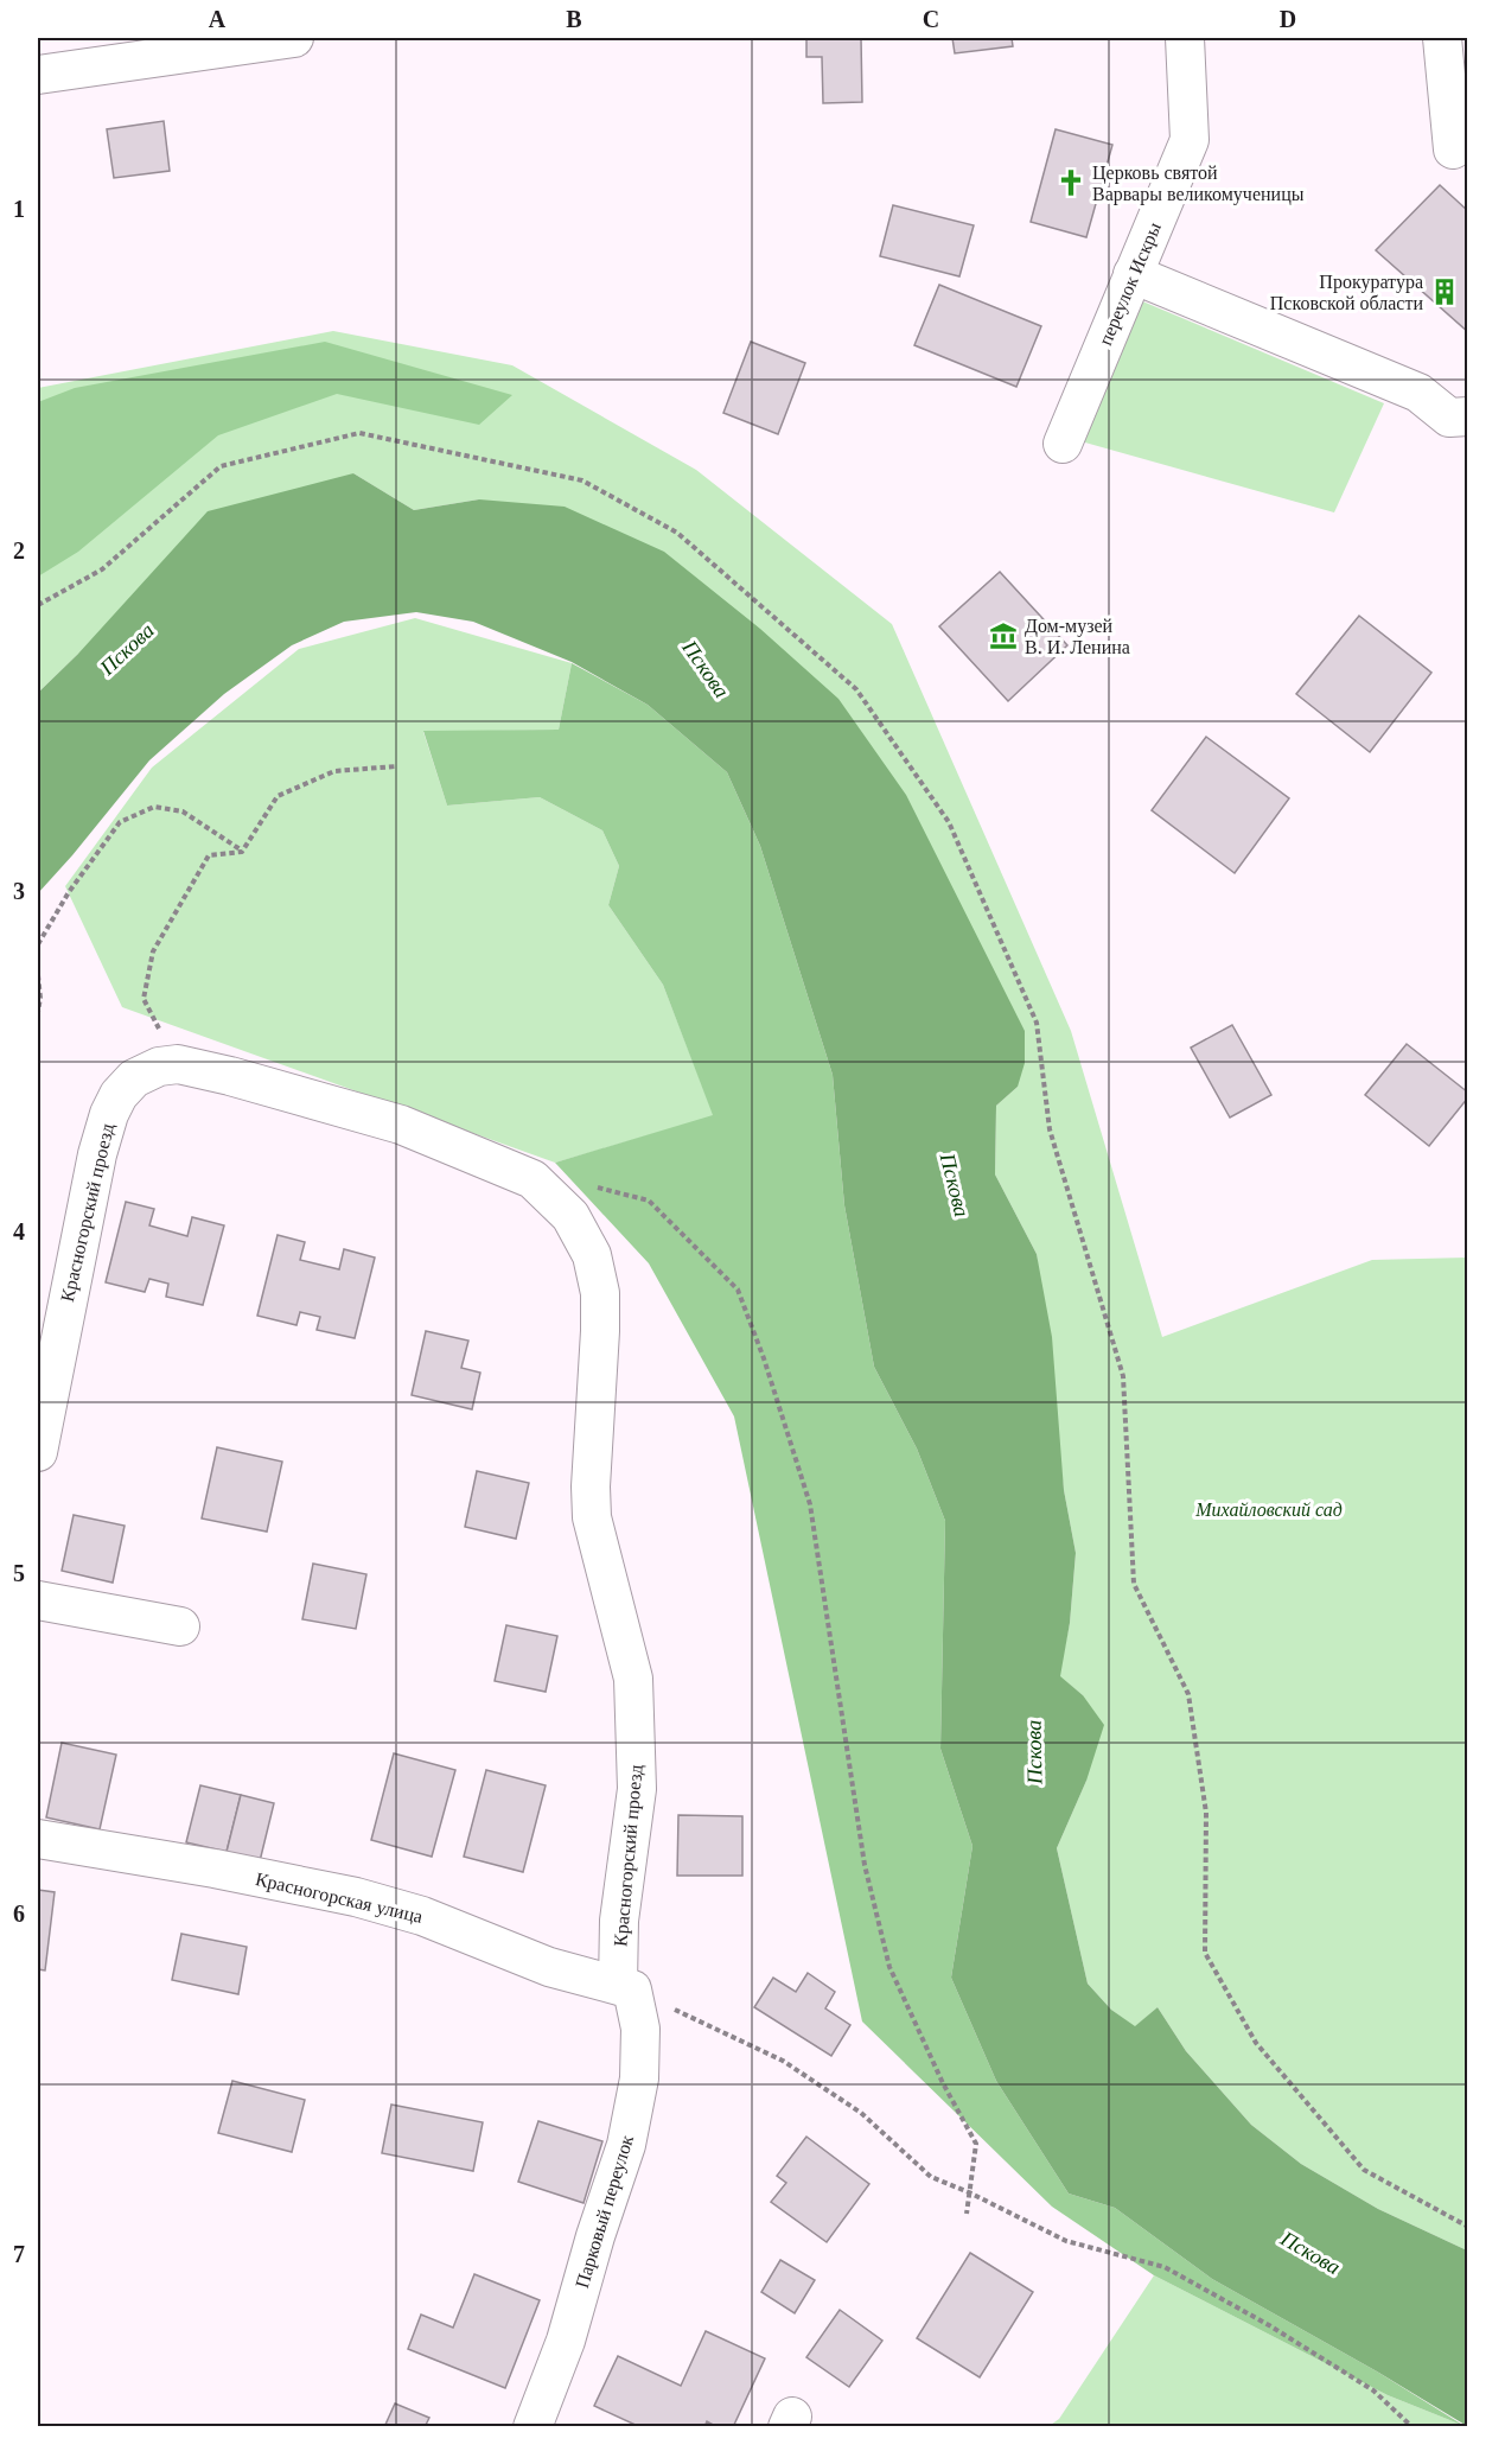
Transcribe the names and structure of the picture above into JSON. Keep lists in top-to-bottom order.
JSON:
{
  "streets": {
    "street": [
      "переулок Искры",
      "Красногорский проезд",
      "Красногорская улица",
      "Парковый переулок"
    ]
  },
  "crossings": [
    ["Красногорский проезд", "Красногорская улица"],
    ["Красногорский проезд", "Парковый переулок"],
    ["Красногорская улица", "Парковый переулок"]
  ],
  "water": ["Пскова"],
  "parks": ["Михайловский сад"],
  "places": {
    "church": ["Церковь святой Варвары великомученицы"],
    "building": ["Прокуратура Псковской области"],
    "museum": ["Дом-музей В. И. Ленина"]
  },
  "grid": {
    "columns": [
      "A",
      "B",
      "C",
      "D"
    ],
    "rows": [
      "1",
      "2",
      "3",
      "4",
      "5",
      "6",
      "7"
    ]
  }
}
